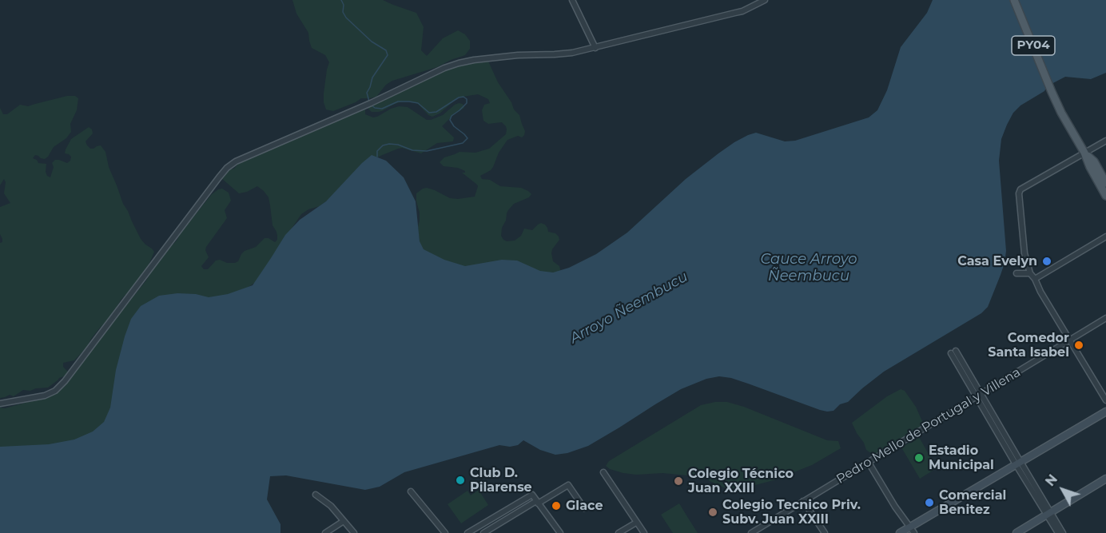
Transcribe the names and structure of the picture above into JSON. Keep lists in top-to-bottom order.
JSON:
{
  "streets": {
    "main road": ["PY04"],
    "street": ["Pedro Mello de Portugal y Villena"]
  },
  "water": ["Cauce Arroyo Ñeembucu", "Arroyo Ñeembucu"],
  "places": [
    "Casa Evelyn",
    "Comedor Santa Isabel",
    "Estadio Municipal",
    "Club D. Pilarense",
    "Colegio Técnico Juan XXIII",
    "Comercial Benitez",
    "Glace",
    "Colegio Tecnico Priv. Subv. Juan XXIII"
  ],
  "north": "top left"
}
